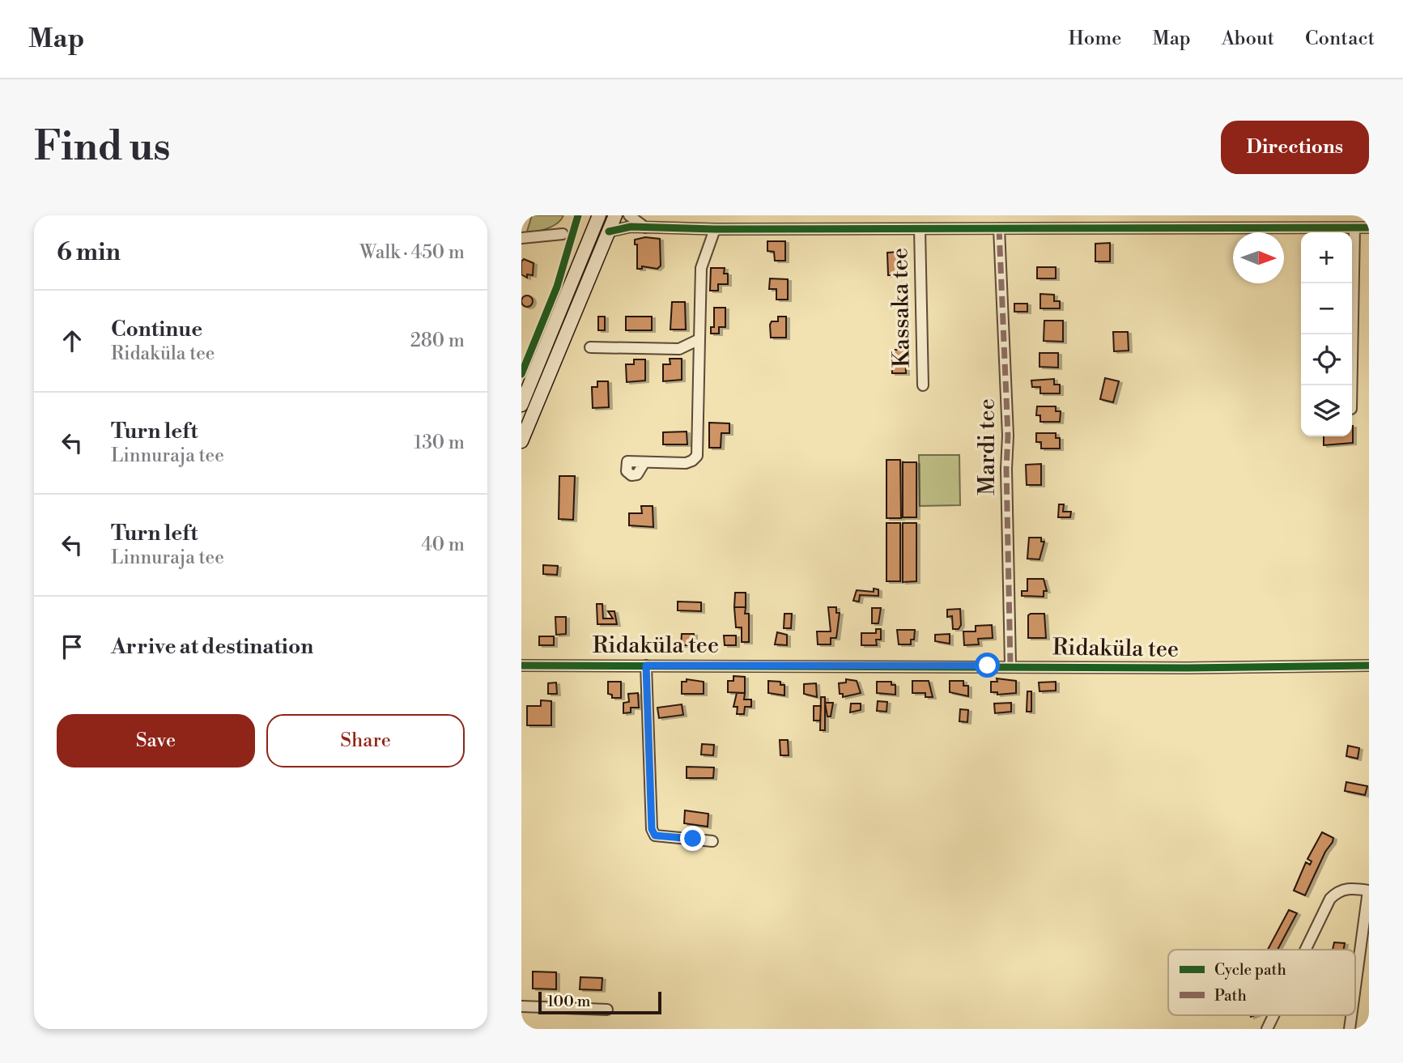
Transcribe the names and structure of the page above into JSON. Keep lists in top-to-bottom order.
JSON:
{
  "streets": {
    "street": ["Kassaka tee", "Mardi tee", "Ridaküla tee"]
  },
  "crossings": [
    ["Mardi tee", "Ridaküla tee"]
  ],
  "legend": ["Cycle path", "Path"],
  "scale_bar": "100 m",
  "north": "right",
  "page": {
    "header": "Map",
    "nav": [
      "Home",
      "Map",
      "About",
      "Contact"
    ],
    "buttons": [
      "Directions",
      ["Save", "Share"]
    ],
    "title": "Find us",
    "heading": ["6 min", "Walk · 450 m"],
    "map_buttons": ["+", "−"],
    "list": [
      ["Continue", "Ridaküla tee", "280 m"],
      ["Turn left", "Linnuraja tee", "130 m"],
      ["Turn left", "Linnuraja tee", "40 m"],
      "Arrive at destination"
    ],
    "scale": "100 m"
  }
}
